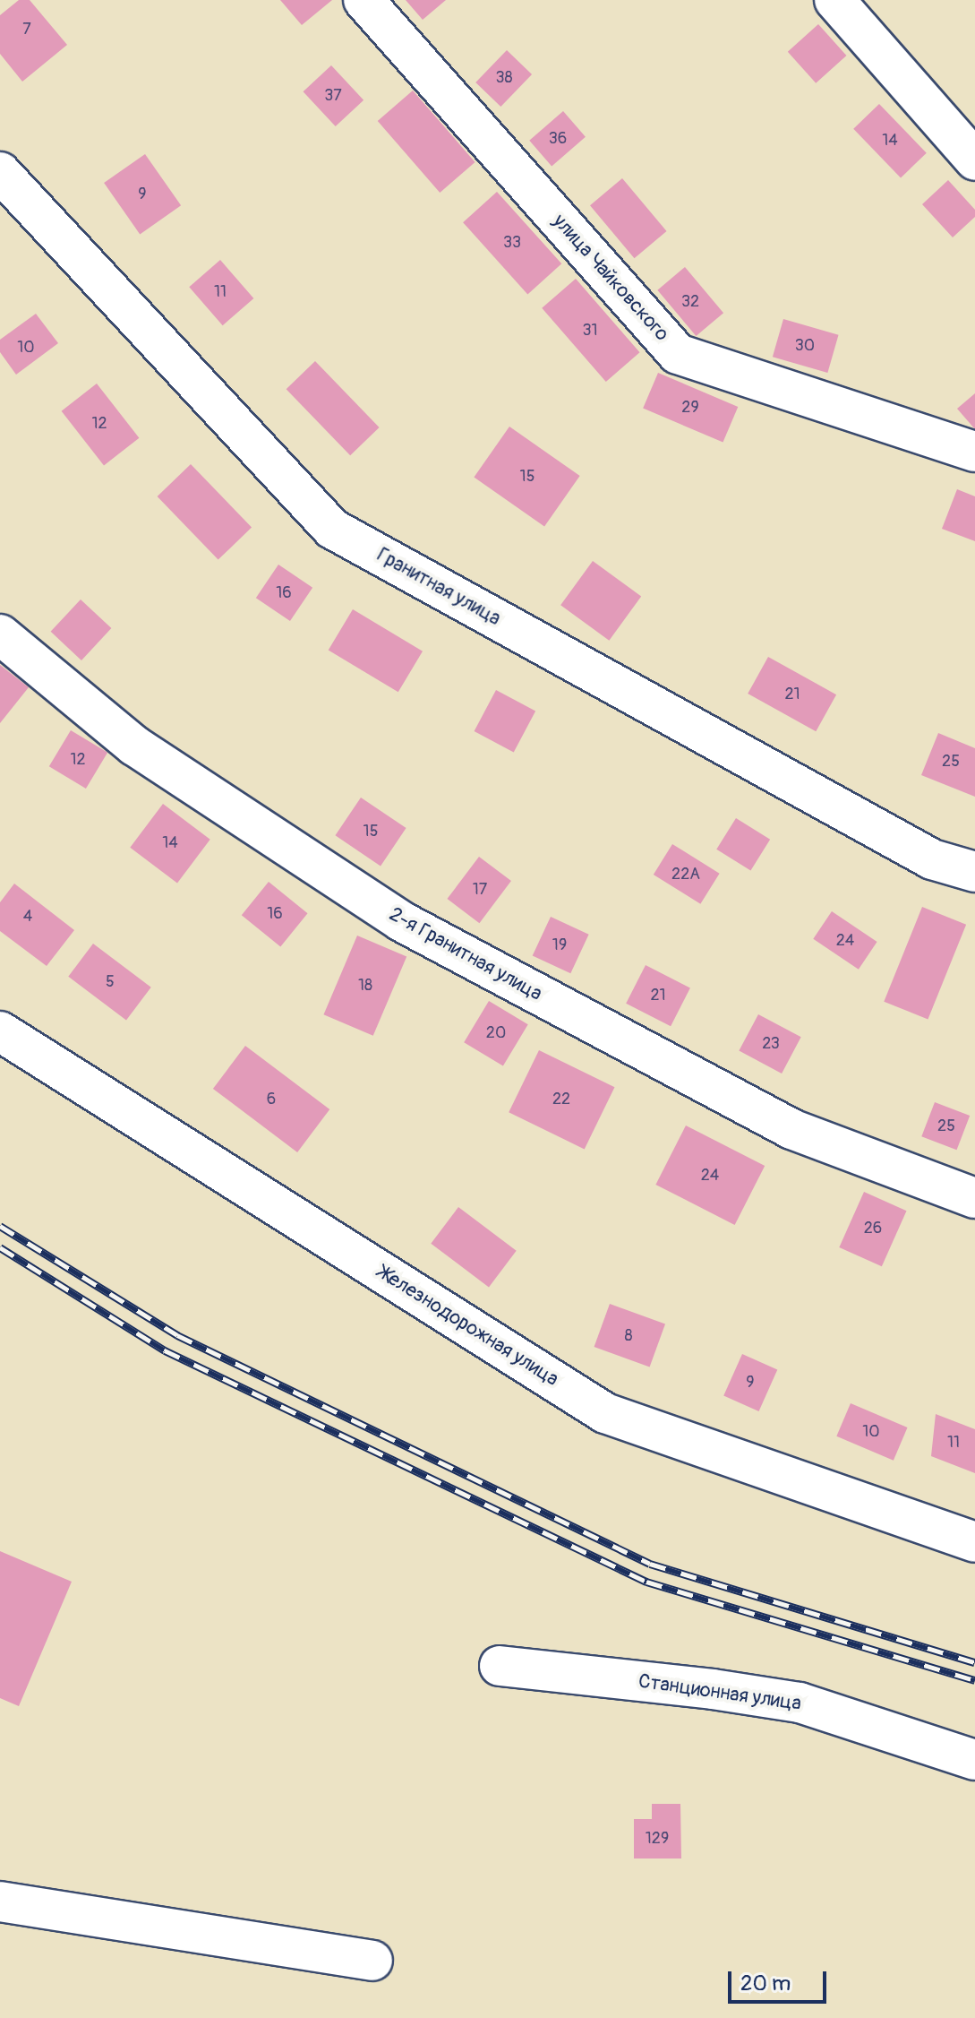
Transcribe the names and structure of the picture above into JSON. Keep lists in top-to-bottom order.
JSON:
{
  "streets": {
    "street": [
      "улица Чайковского",
      "Гранитная улица",
      "2-я Гранитная улица",
      "Железнодорожная улица",
      "Станционная улица"
    ]
  },
  "house_numbers": [
    "7",
    "38",
    "37",
    "36",
    "14",
    "9",
    "33",
    "11",
    "32",
    "31",
    "30",
    "10",
    "29",
    "12",
    "15",
    "16",
    "21",
    "12",
    "25",
    "15",
    "14",
    "22А",
    "17",
    "16",
    "4",
    "24",
    "19",
    "5",
    "18",
    "21",
    "20",
    "23",
    "6",
    "22",
    "25",
    "24",
    "26",
    "8",
    "9",
    "10",
    "11",
    "129"
  ],
  "scale_bar": "20 m"
}
